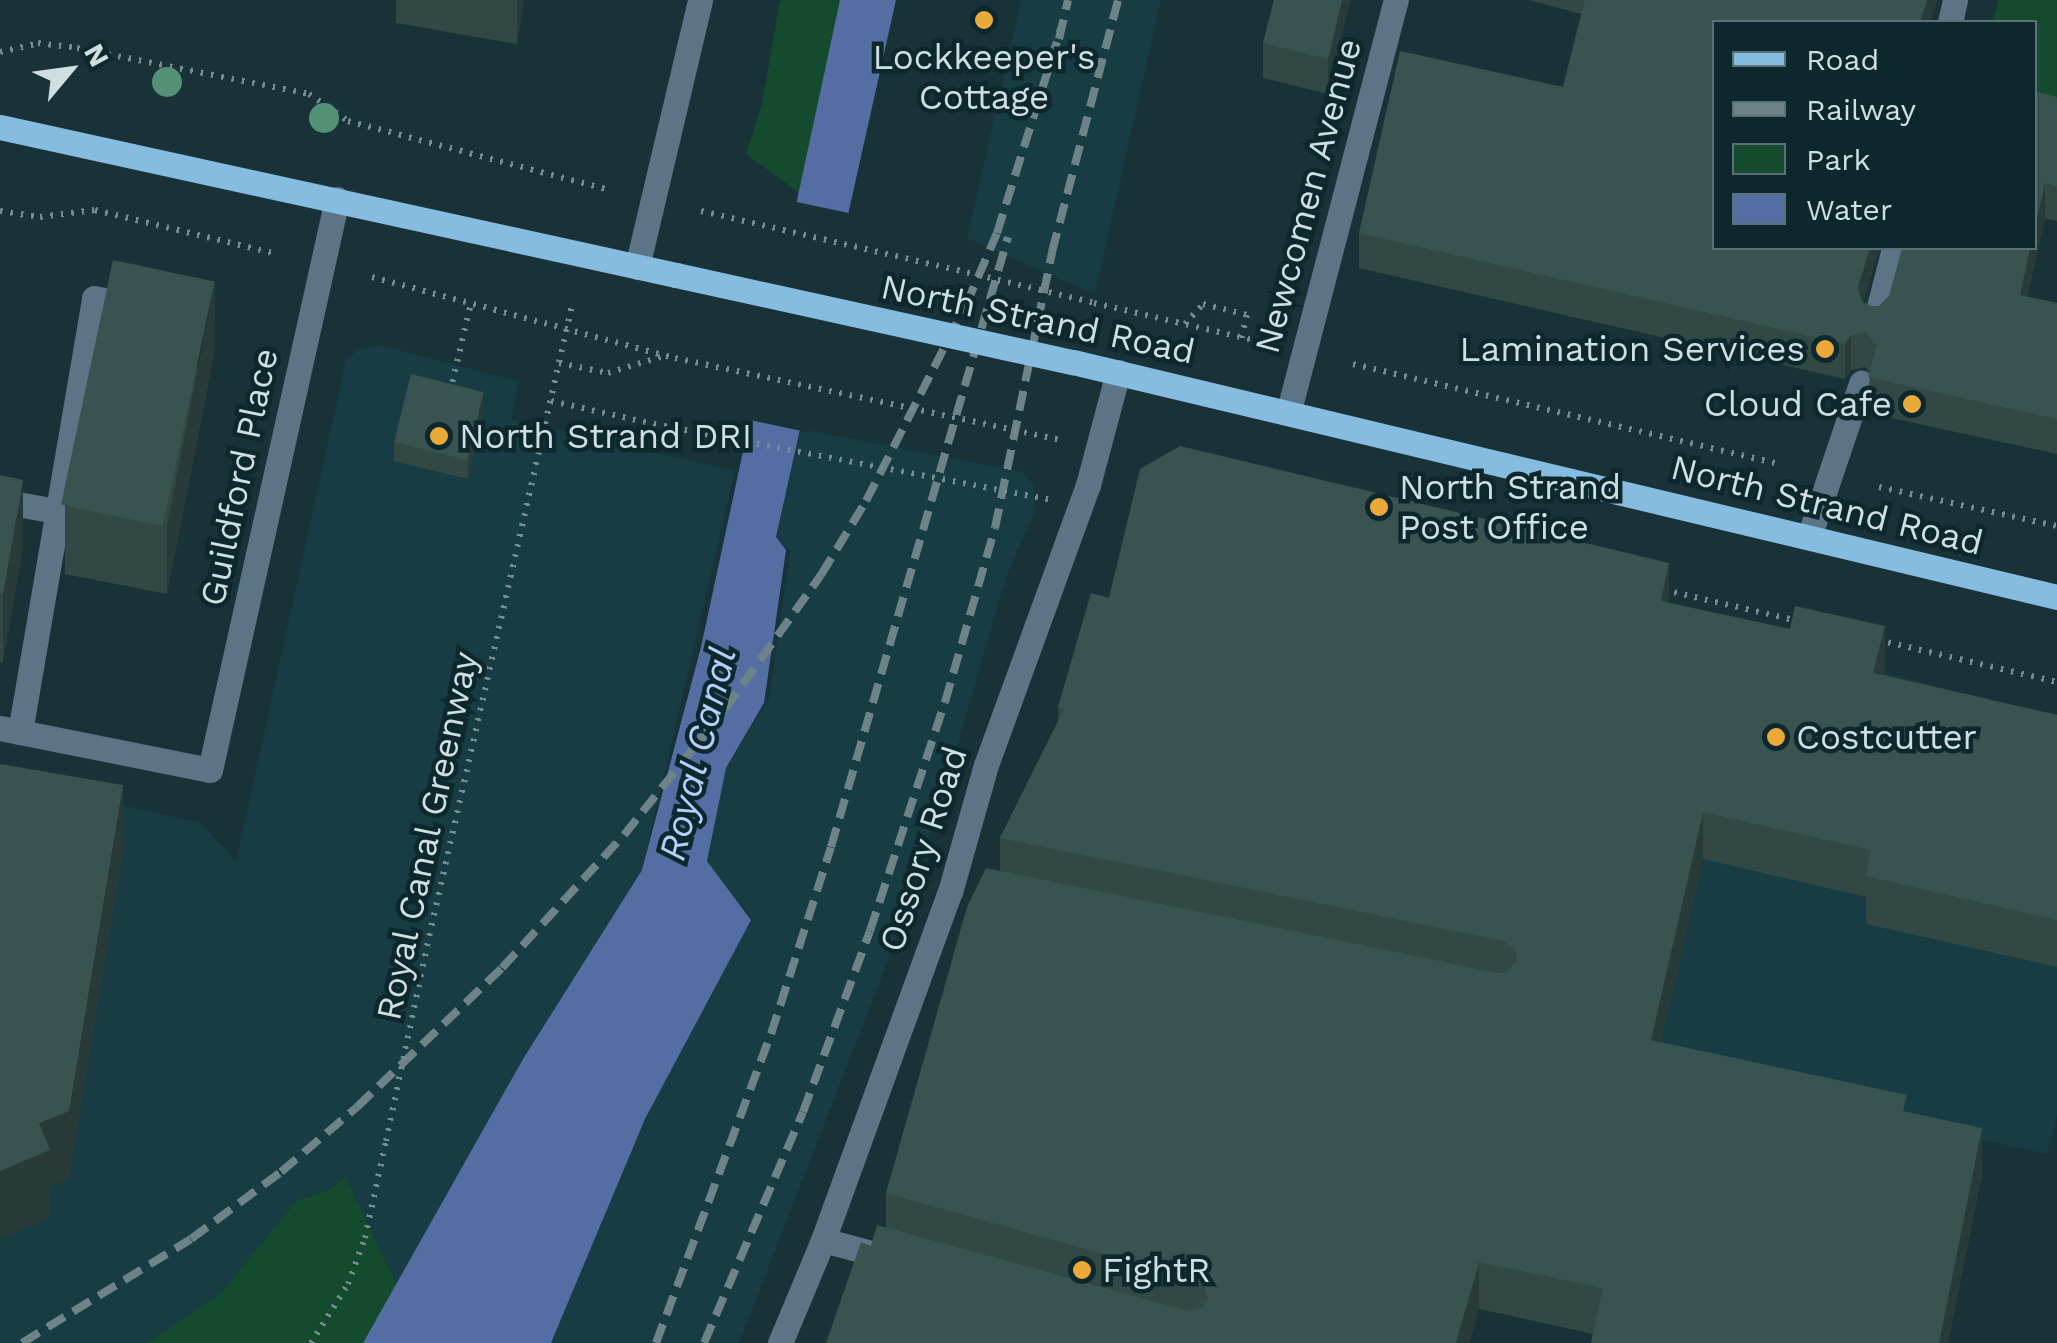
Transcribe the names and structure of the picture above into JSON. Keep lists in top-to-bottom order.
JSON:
{
  "streets": {
    "main road": ["North Strand Road"],
    "street": ["Newcomen Avenue", "Guildford Place", "Ossory Road"],
    "path": ["Royal Canal Greenway"]
  },
  "crossings": [
    ["Newcomen Avenue", "North Strand Road"],
    ["North Strand Road", "Guildford Place"],
    ["North Strand Road", "Ossory Road"]
  ],
  "water": ["Royal Canal"],
  "places": [
    "Lockkeeper's Cottage",
    "Lamination Services",
    "Cloud Cafe",
    "North Strand DRI",
    "North Strand Post Office",
    "Costcutter",
    "FightR"
  ],
  "legend": [
    "Road",
    "Railway",
    "Park",
    "Water"
  ],
  "north": "top right"
}
